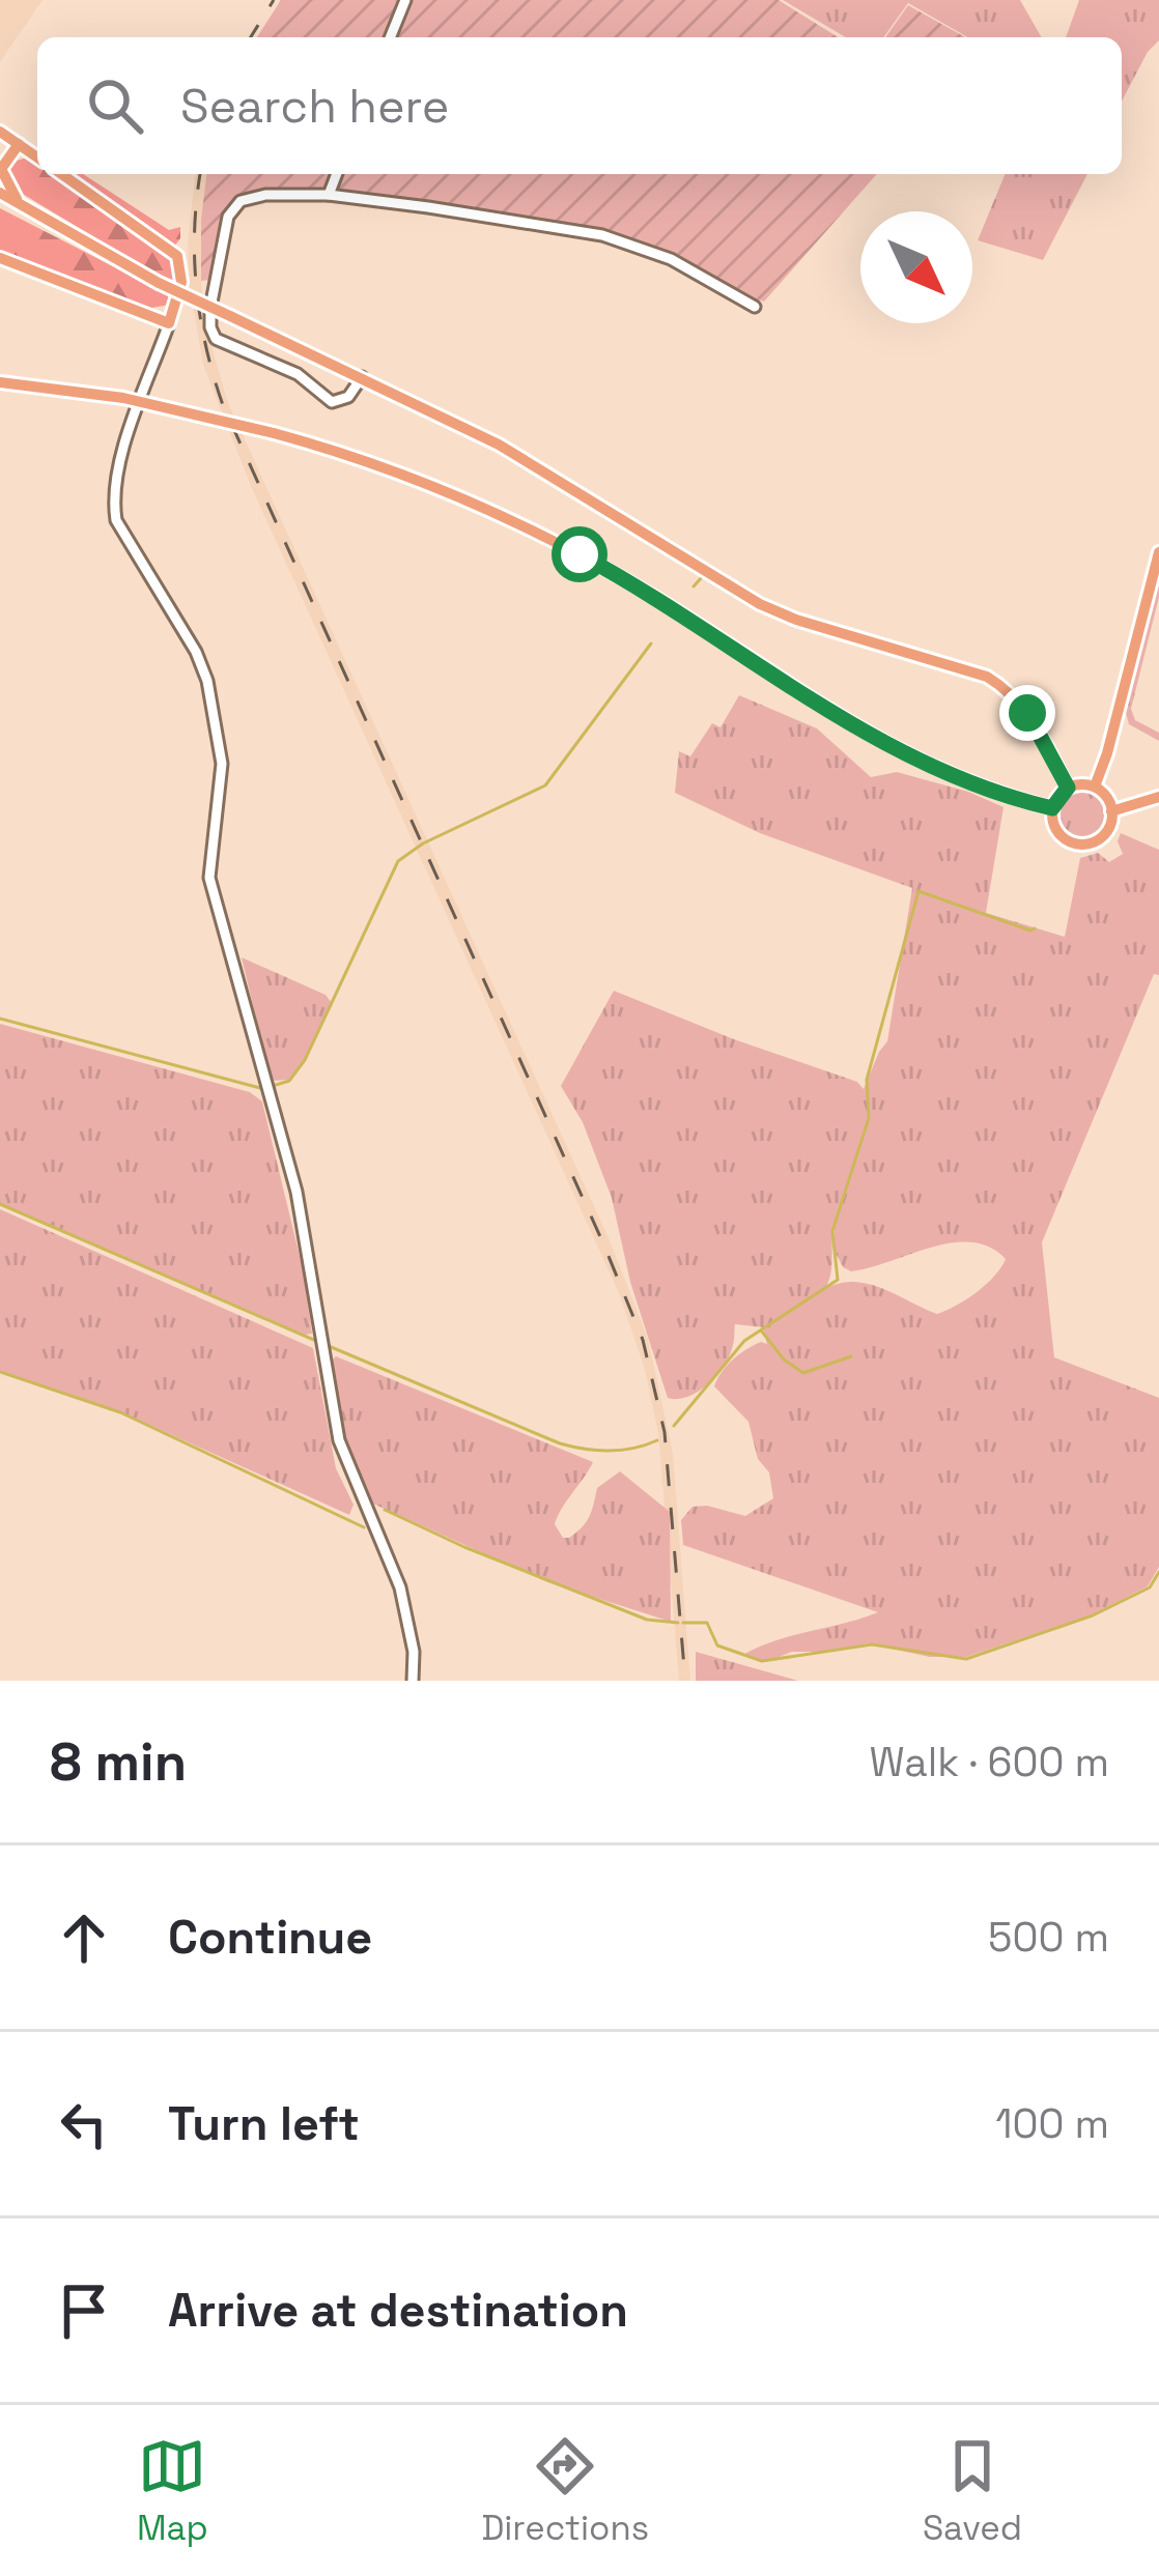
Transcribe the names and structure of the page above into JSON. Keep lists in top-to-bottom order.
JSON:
{
  "north": "bottom right",
  "page": {
    "search": "Search here",
    "heading": ["8 min", "Walk · 600 m"],
    "list": [
      ["Continue", "500 m"],
      ["Turn left", "100 m"],
      "Arrive at destination"
    ],
    "nav": ["Map", "Directions", "Saved"]
  }
}
